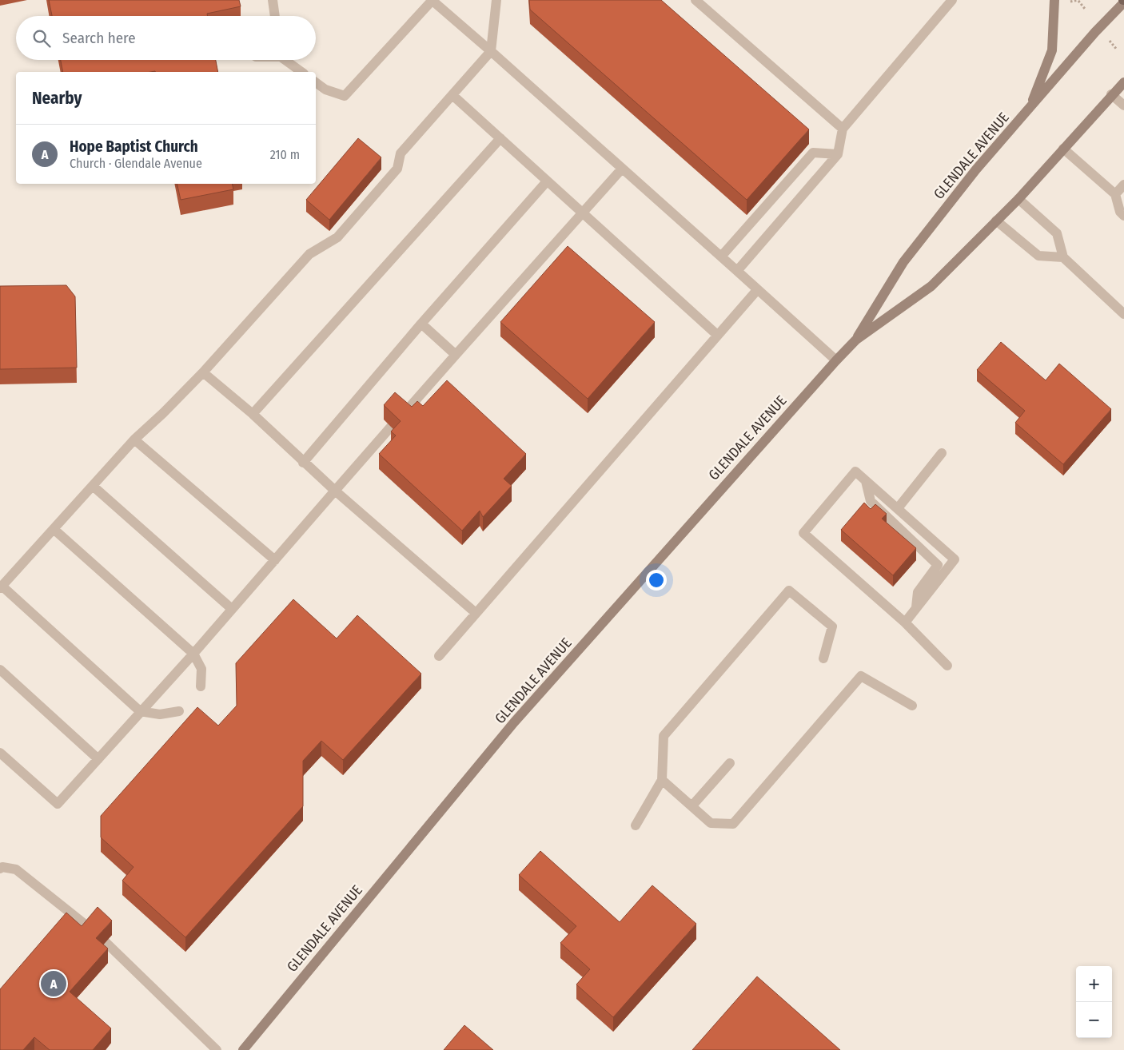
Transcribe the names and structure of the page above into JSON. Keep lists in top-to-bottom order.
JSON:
{
  "streets": {
    "main road": ["GLENDALE AVENUE"]
  },
  "page": {
    "search": "Search here",
    "heading": "Nearby",
    "list": [
      {
        "mark": "A",
        "name": "Hope Baptist Church",
        "note": "Church · Glendale Avenue",
        "value": "210 m"
      }
    ],
    "map_buttons": ["+", "−"],
    "pins": "A"
  }
}
